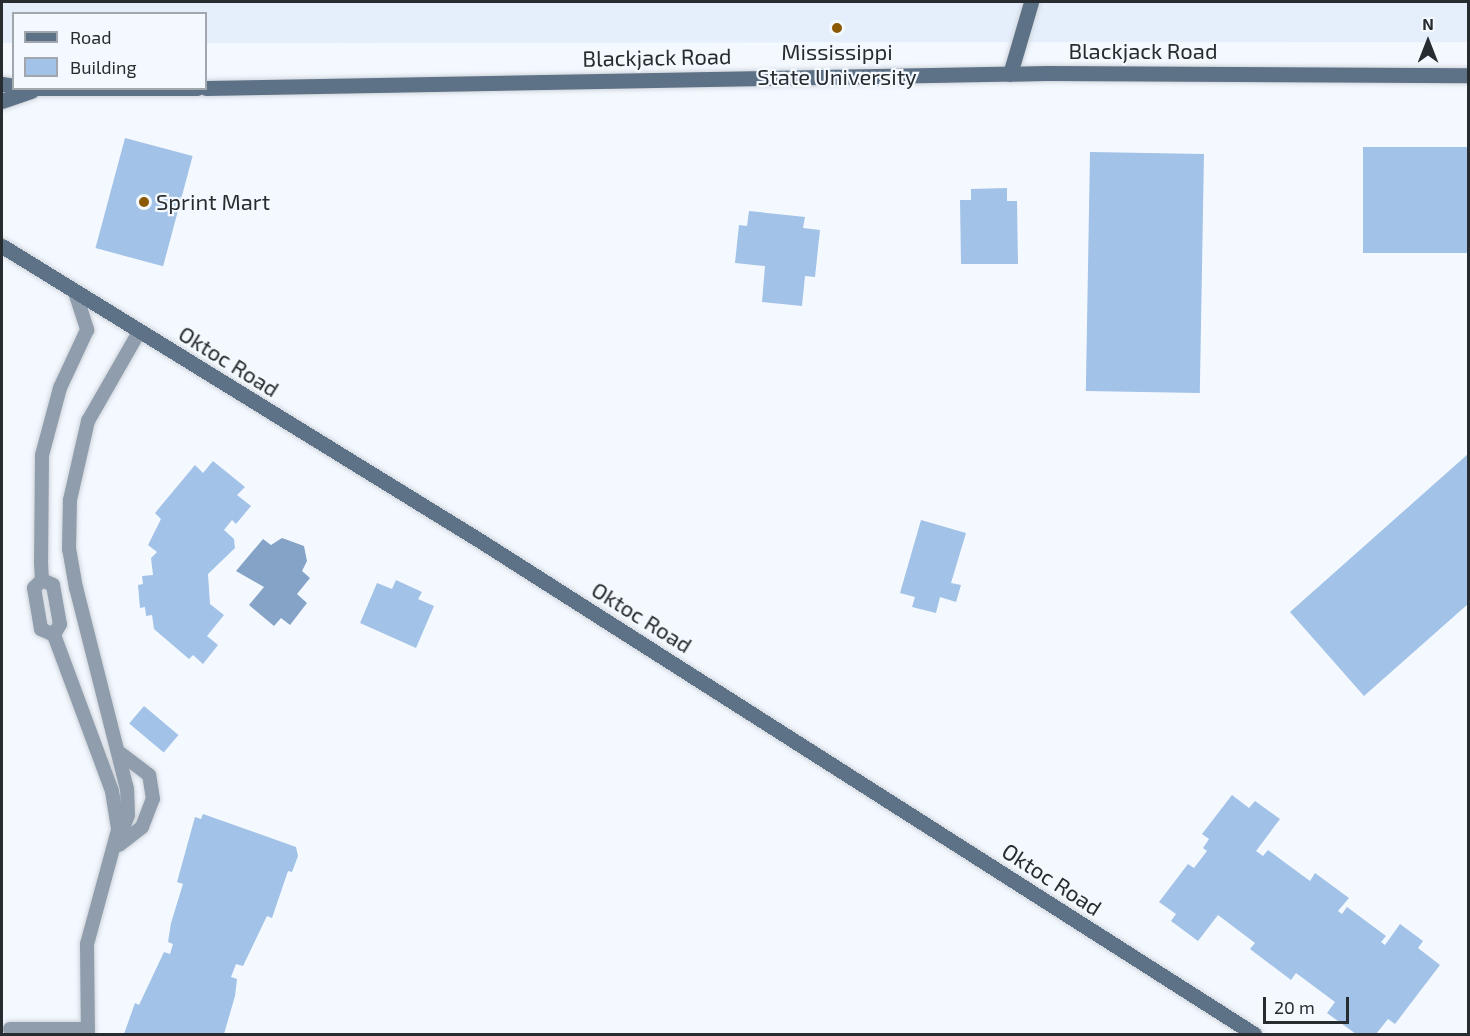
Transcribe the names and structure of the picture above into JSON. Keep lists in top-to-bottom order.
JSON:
{
  "streets": {
    "street": ["Blackjack Road", "Oktoc Road"]
  },
  "places": ["Mississippi State University", "Sprint Mart"],
  "legend": ["Road", "Building"],
  "scale_bar": "20 m",
  "north": "top"
}
